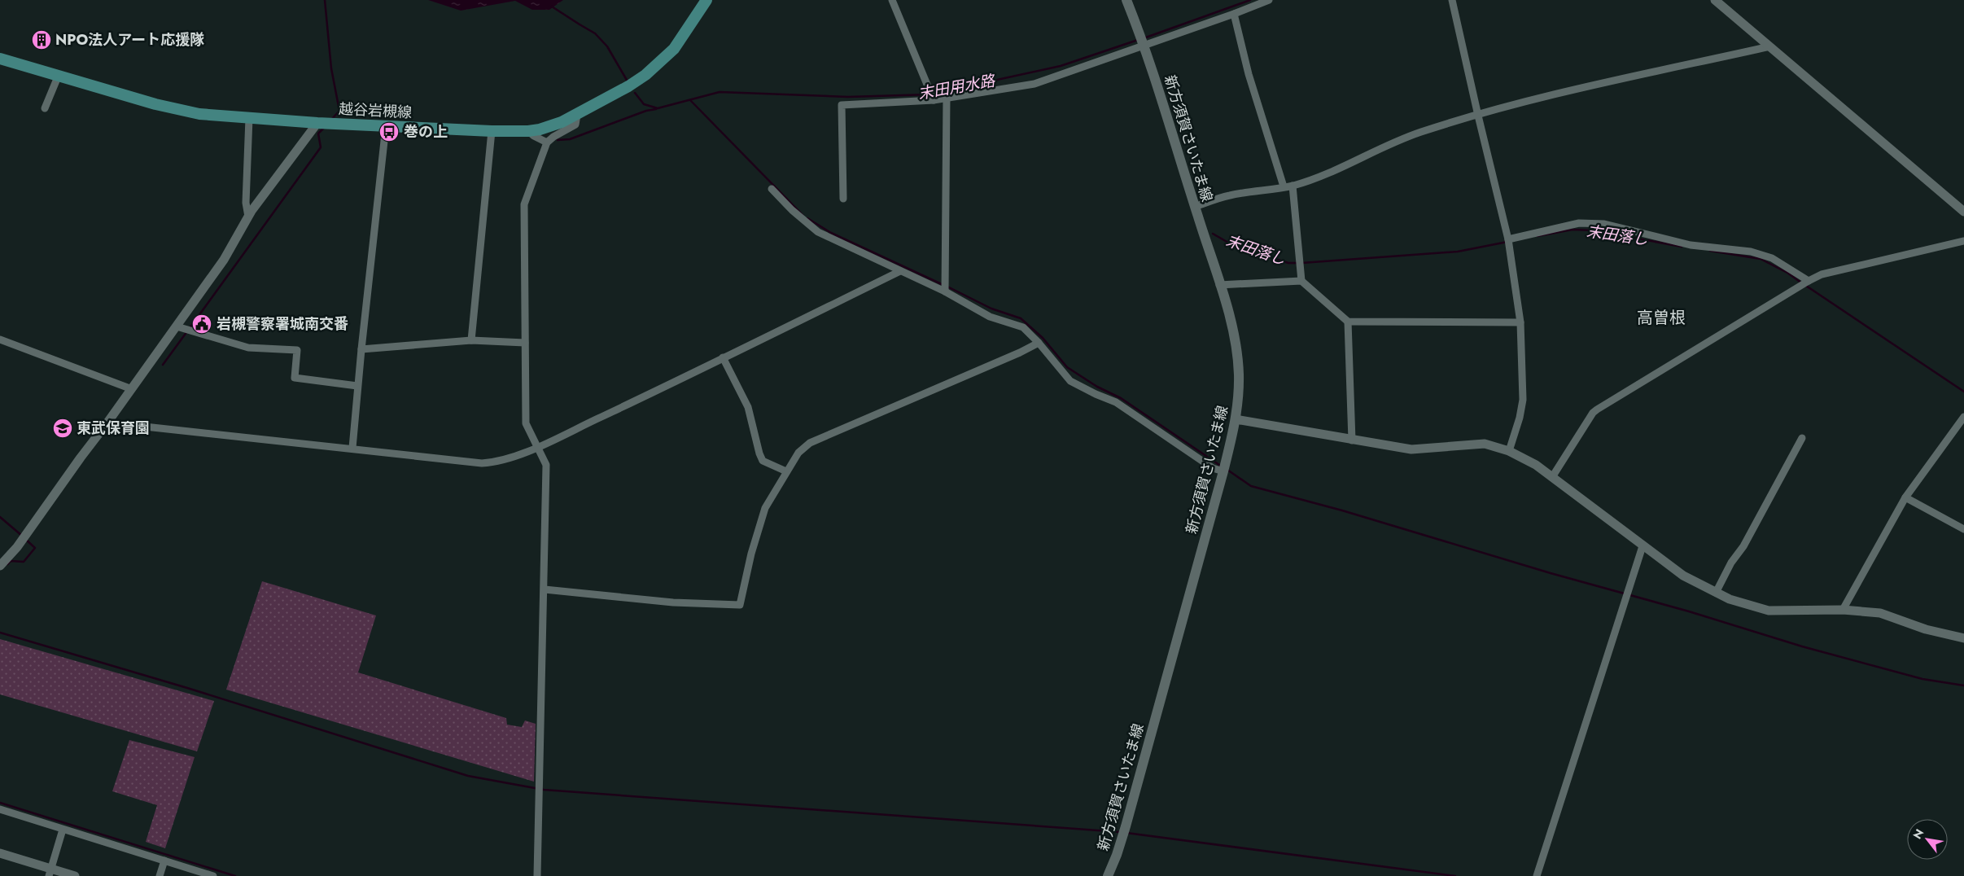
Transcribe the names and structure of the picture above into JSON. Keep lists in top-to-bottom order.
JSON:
{
  "streets": {
    "main road": ["越谷岩槻線", "新方須賀さいたま線"]
  },
  "districts": ["高曽根"],
  "water": ["末田用水路", "末田落し"],
  "places": {
    "building": ["NPO法人アート応援隊"],
    "bus stop": ["巻の上"],
    "public building": ["岩槻警察署城南交番"],
    "school or university": ["東武保育園"]
  },
  "north": "top left"
}
